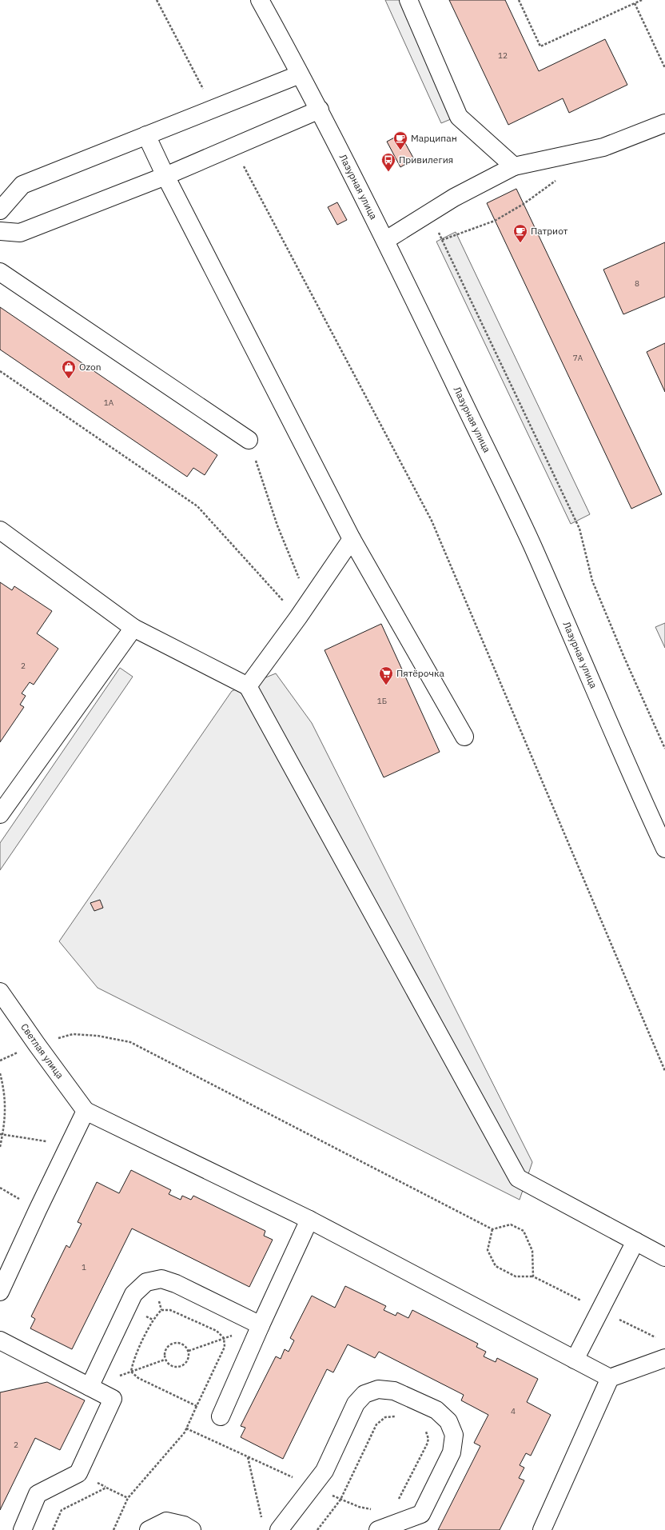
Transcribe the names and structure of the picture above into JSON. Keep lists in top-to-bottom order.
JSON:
{
  "streets": {
    "street": ["Лазурная улица", "Светлая улица"]
  },
  "places": {
    "cafe": ["Марципан", "Патриот"],
    "bus stop": ["Привилегия"],
    "shop": ["Ozon"],
    "supermarket": ["Пятёрочка"]
  },
  "house_numbers": [
    "12",
    "8",
    "7А",
    "1А",
    "2",
    "1Б",
    "1",
    "4",
    "2"
  ]
}
